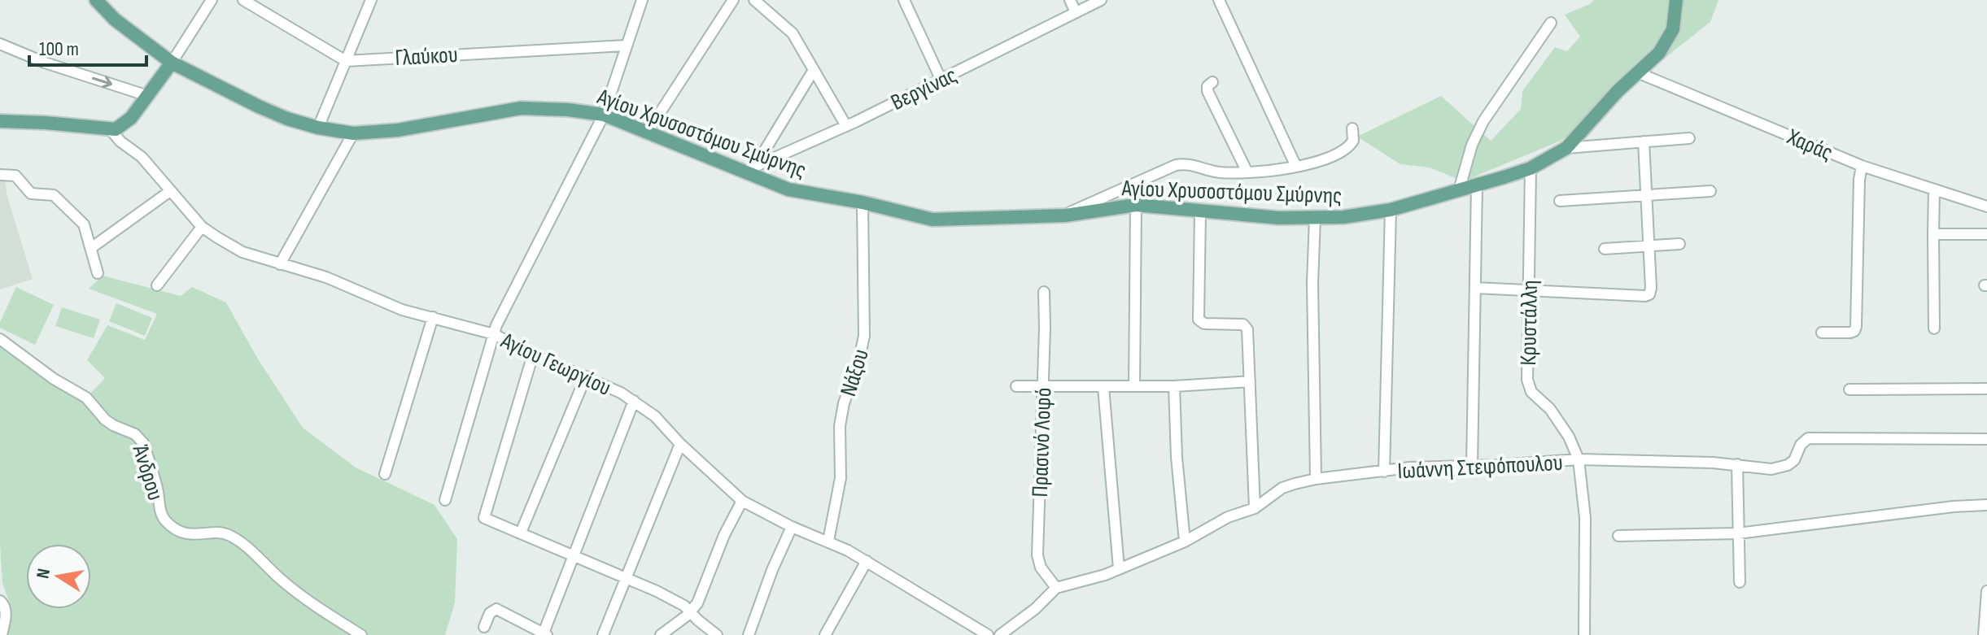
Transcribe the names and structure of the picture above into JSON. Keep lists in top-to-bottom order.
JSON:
{
  "streets": {
    "main road": ["Αγίου Χρυσοστόμου Σμύρνης"],
    "street": [
      "Γλαύκου",
      "Βεργίνας",
      "Χαράς",
      "Κρυστάλλη",
      "Αγίου Γεωργίου",
      "Νάξου",
      "Πρασινό Λοφό",
      "Ιωάννη Στεφόπουλου",
      "Άνδρου"
    ]
  },
  "crossings": [
    ["Βεργίνας", "Αγίου Χρυσοστόμου Σμύρνης"],
    ["Αγίου Χρυσοστόμου Σμύρνης", "Χαράς"],
    ["Αγίου Χρυσοστόμου Σμύρνης", "Κρυστάλλη"],
    ["Αγίου Χρυσοστόμου Σμύρνης", "Νάξου"],
    ["Κρυστάλλη", "Ιωάννη Στεφόπουλου"],
    ["Αγίου Γεωργίου", "Νάξου"],
    ["Πρασινό Λοφό", "Ιωάννη Στεφόπουλου"]
  ],
  "scale_bar": "100 m",
  "north": "left"
}
